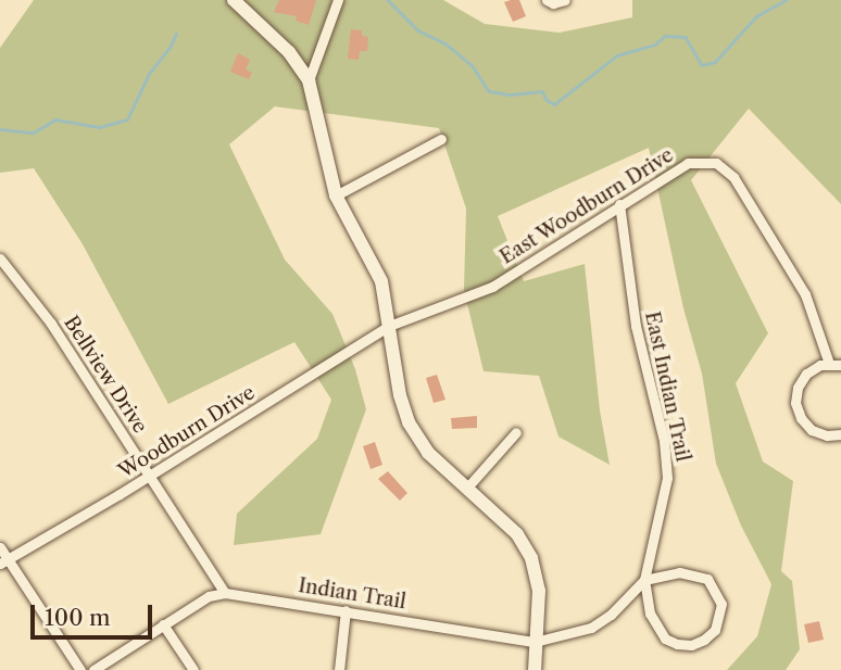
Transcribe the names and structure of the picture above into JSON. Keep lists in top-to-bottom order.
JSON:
{
  "streets": {
    "street": [
      "East Woodburn Drive",
      "Bellview Drive",
      "East Indian Trail",
      "Woodburn Drive",
      "Indian Trail"
    ]
  },
  "crossings": [
    ["East Woodburn Drive", "East Indian Trail"],
    ["East Woodburn Drive", "Woodburn Drive"],
    ["Bellview Drive", "Woodburn Drive"],
    ["Bellview Drive", "Indian Trail"]
  ],
  "scale_bar": "100 m"
}
